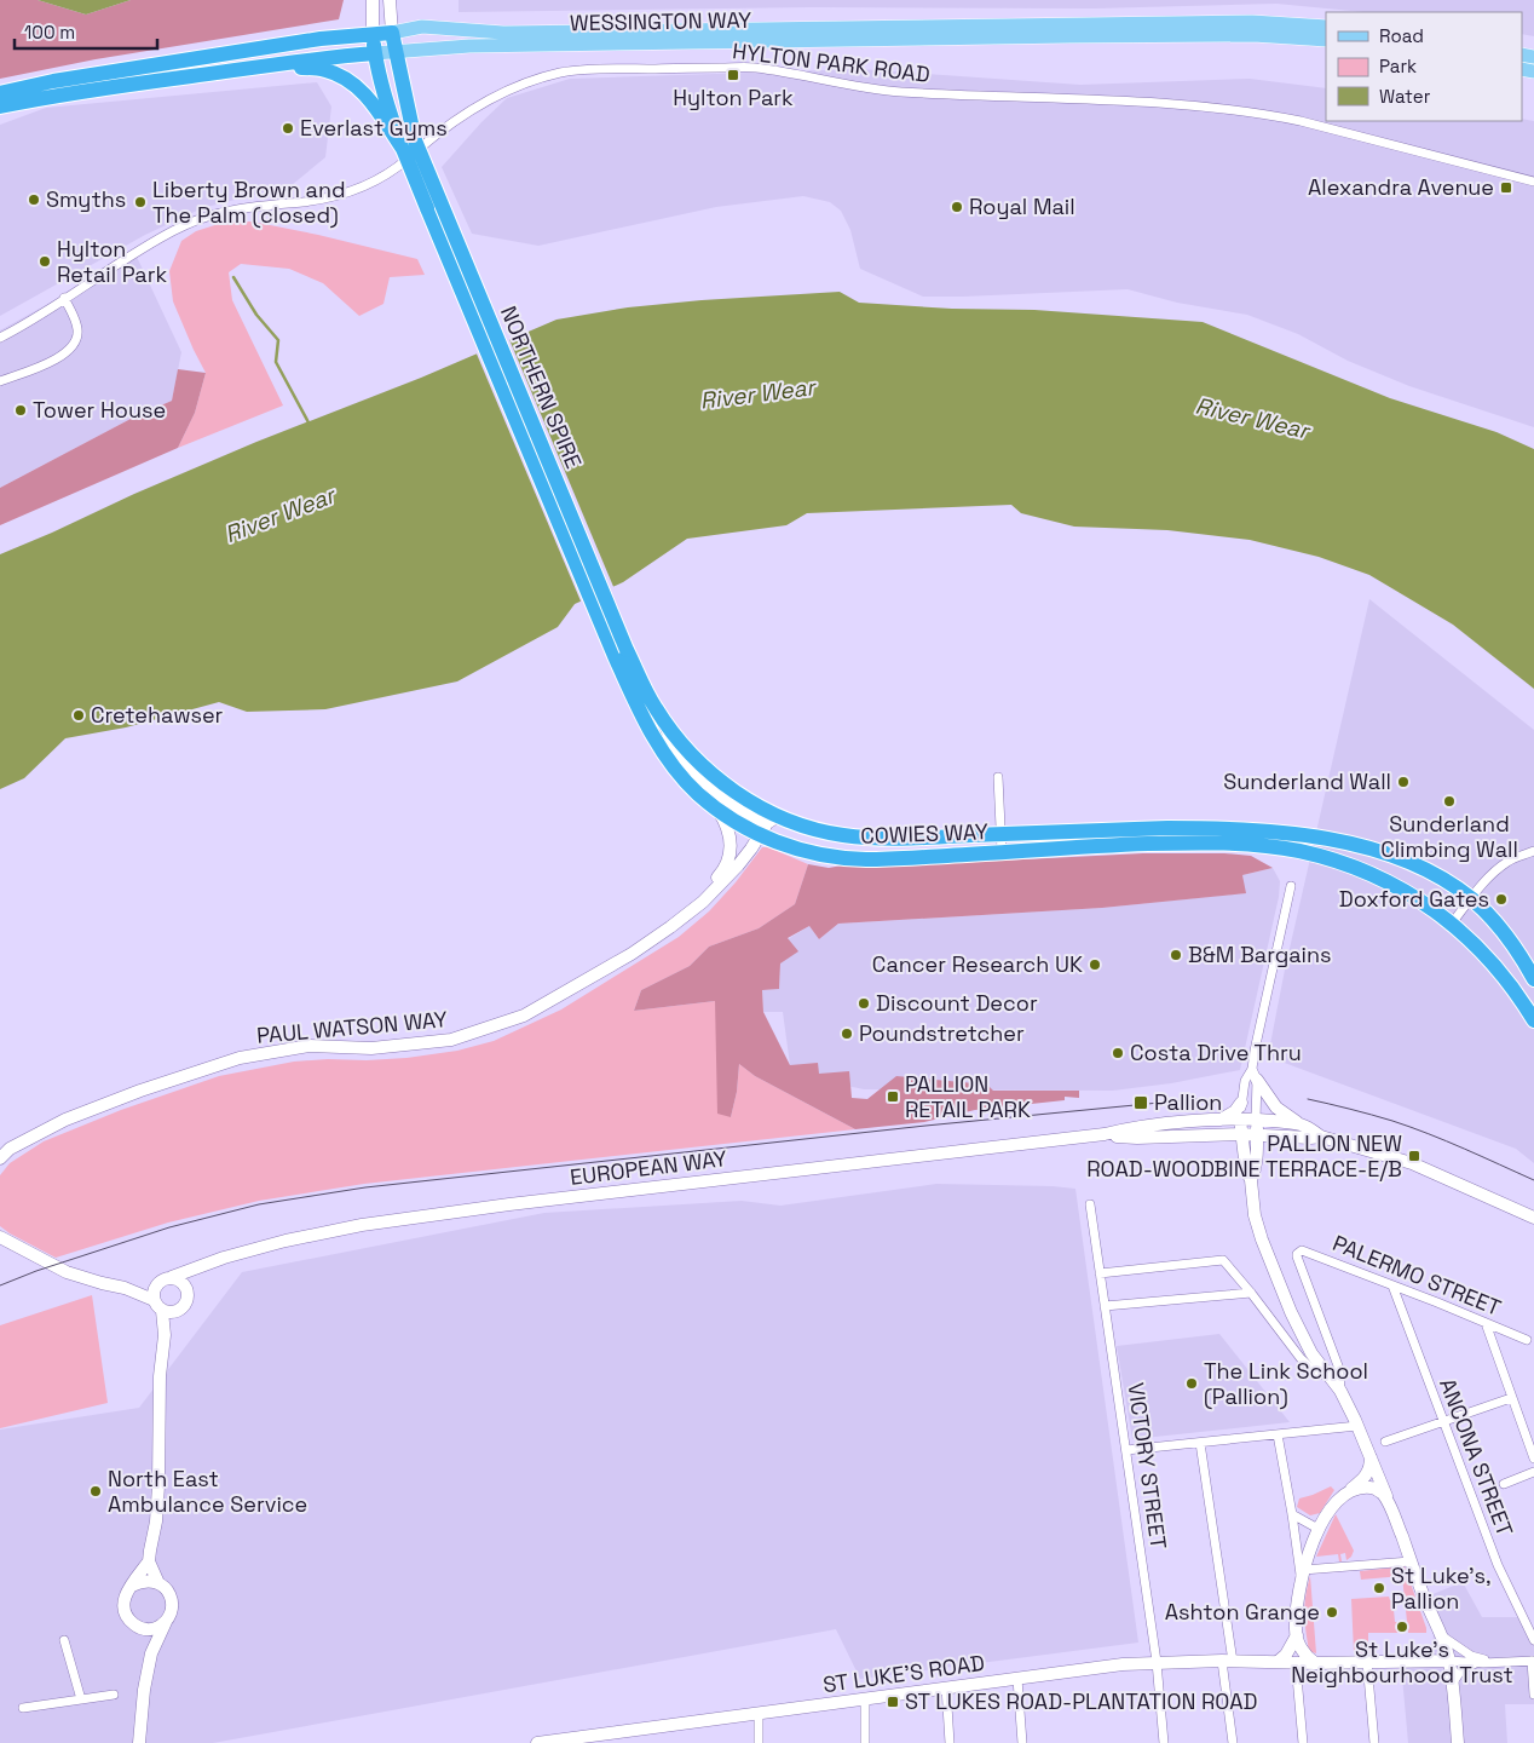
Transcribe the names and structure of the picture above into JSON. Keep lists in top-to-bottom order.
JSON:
{
  "streets": {
    "highway": ["WESSINGTON WAY", "NORTHERN SPIRE", "COWIES WAY"],
    "street": [
      "HYLTON PARK ROAD",
      "PAUL WATSON WAY",
      "EUROPEAN WAY",
      "PALERMO STREET",
      "ANCONA STREET",
      "VICTORY STREET",
      "ST LUKE'S ROAD"
    ]
  },
  "crossings": [
    ["NORTHERN SPIRE", "COWIES WAY"],
    ["COWIES WAY", "PAUL WATSON WAY"],
    ["PALERMO STREET", "ANCONA STREET"],
    ["VICTORY STREET", "ST LUKE'S ROAD"]
  ],
  "water": ["River Wear"],
  "places": {
    "transit": [
      "Hylton Park",
      "Alexandra Avenue",
      "PALLION RETAIL PARK",
      "Pallion",
      "PALLION NEW ROAD-WOODBINE TERRACE-E/B",
      "ST LUKES ROAD-PLANTATION ROAD"
    ],
    "other": [
      "Everlast Gyms",
      "Smyths",
      "Liberty Brown and The Palm (closed)",
      "Royal Mail",
      "Hylton Retail Park",
      "Tower House",
      "Cretehawser",
      "Sunderland Wall",
      "Sunderland Climbing Wall",
      "Doxford Gates",
      "B&M Bargains",
      "Cancer Research UK",
      "Discount Decor",
      "Poundstretcher",
      "Costa Drive Thru",
      "The Link School (Pallion)",
      "North East Ambulance Service",
      "St Luke's, Pallion",
      "Ashton Grange",
      "St Luke's Neighbourhood Trust"
    ]
  },
  "legend": ["Road", "Park", "Water"],
  "scale_bar": "100 m"
}
